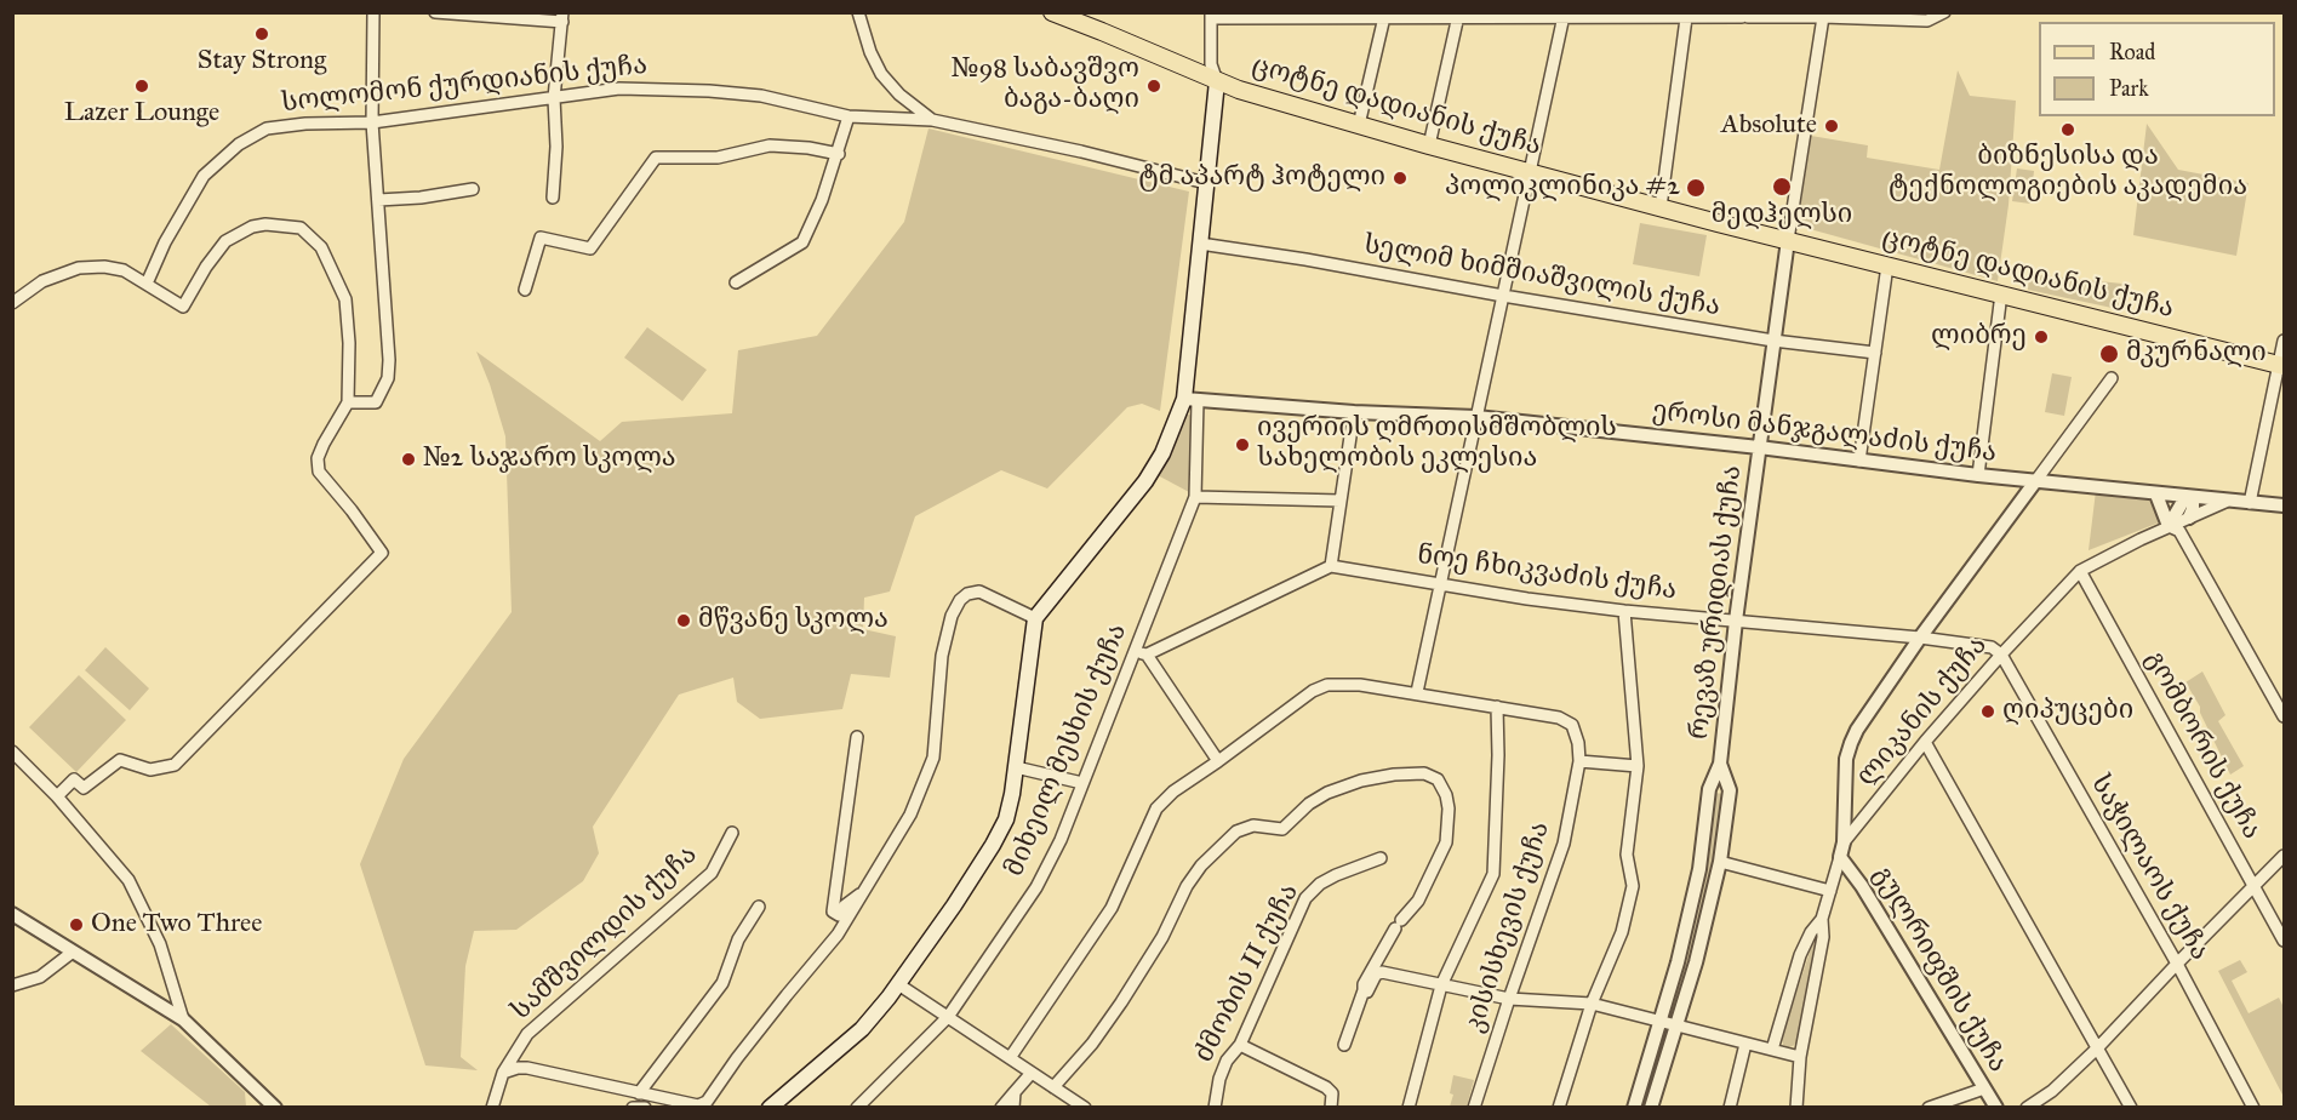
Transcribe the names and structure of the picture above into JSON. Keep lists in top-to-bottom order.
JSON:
{
  "streets": {
    "main road": ["ცოტნე დადიანის ქუჩა"],
    "street": [
      "სოლომონ ქურდიანის ქუჩა",
      "სელიმ ხიმშიაშვილის ქუჩა",
      "ეროსი მანჯგალაძის ქუჩა",
      "ნოე ჩხიკვაძის ქუჩა",
      "რევაზ ურიდიას ქუჩა",
      "ლიკანის ქუჩა",
      "გომბორის ქუჩა",
      "მიხეილ მესხის ქუჩა",
      "საჭილაოს ქუჩა",
      "კისისხევის ქუჩა",
      "სამშვილდის ქუჩა",
      "გულრიფშის ქუჩა",
      "ძმობის II ქუჩა"
    ]
  },
  "crossings": [
    ["ცოტნე დადიანის ქუჩა", "რევაზ ურიდიას ქუჩა"],
    ["სელიმ ხიმშიაშვილის ქუჩა", "რევაზ ურიდიას ქუჩა"],
    ["ეროსი მანჯგალაძის ქუჩა", "რევაზ ურიდიას ქუჩა"],
    ["ეროსი მანჯგალაძის ქუჩა", "ლიკანის ქუჩა"],
    ["ეროსი მანჯგალაძის ქუჩა", "მიხეილ მესხის ქუჩა"],
    ["ნოე ჩხიკვაძის ქუჩა", "რევაზ ურიდიას ქუჩა"],
    ["ნოე ჩხიკვაძის ქუჩა", "ლიკანის ქუჩა"],
    ["ნოე ჩხიკვაძის ქუჩა", "საჭილაოს ქუჩა"],
    ["ლიკანის ქუჩა", "გომბორის ქუჩა"],
    ["ლიკანის ქუჩა", "საჭილაოს ქუჩა"],
    ["ლიკანის ქუჩა", "გულრიფშის ქუჩა"]
  ],
  "places": [
    "Stay Strong",
    "Lazer Lounge",
    "№98 საბავშვო ბაგა-ბაღი",
    "Absolute",
    "ბიზნესისა და ტექნოლოგიების აკადემია",
    "ტმ აპარტ ჰოტელი",
    "მედჰელსი",
    "პოლიკლინიკა #2",
    "ლიბრე",
    "მკურნალი",
    "ივერიის ღმრთისმშობლის სახელობის ეკლესია",
    "№2 საჯარო სკოლა",
    "მწვანე სკოლა",
    "ღიპუცები",
    "One Two Three"
  ],
  "legend": ["Road", "Park"]
}
